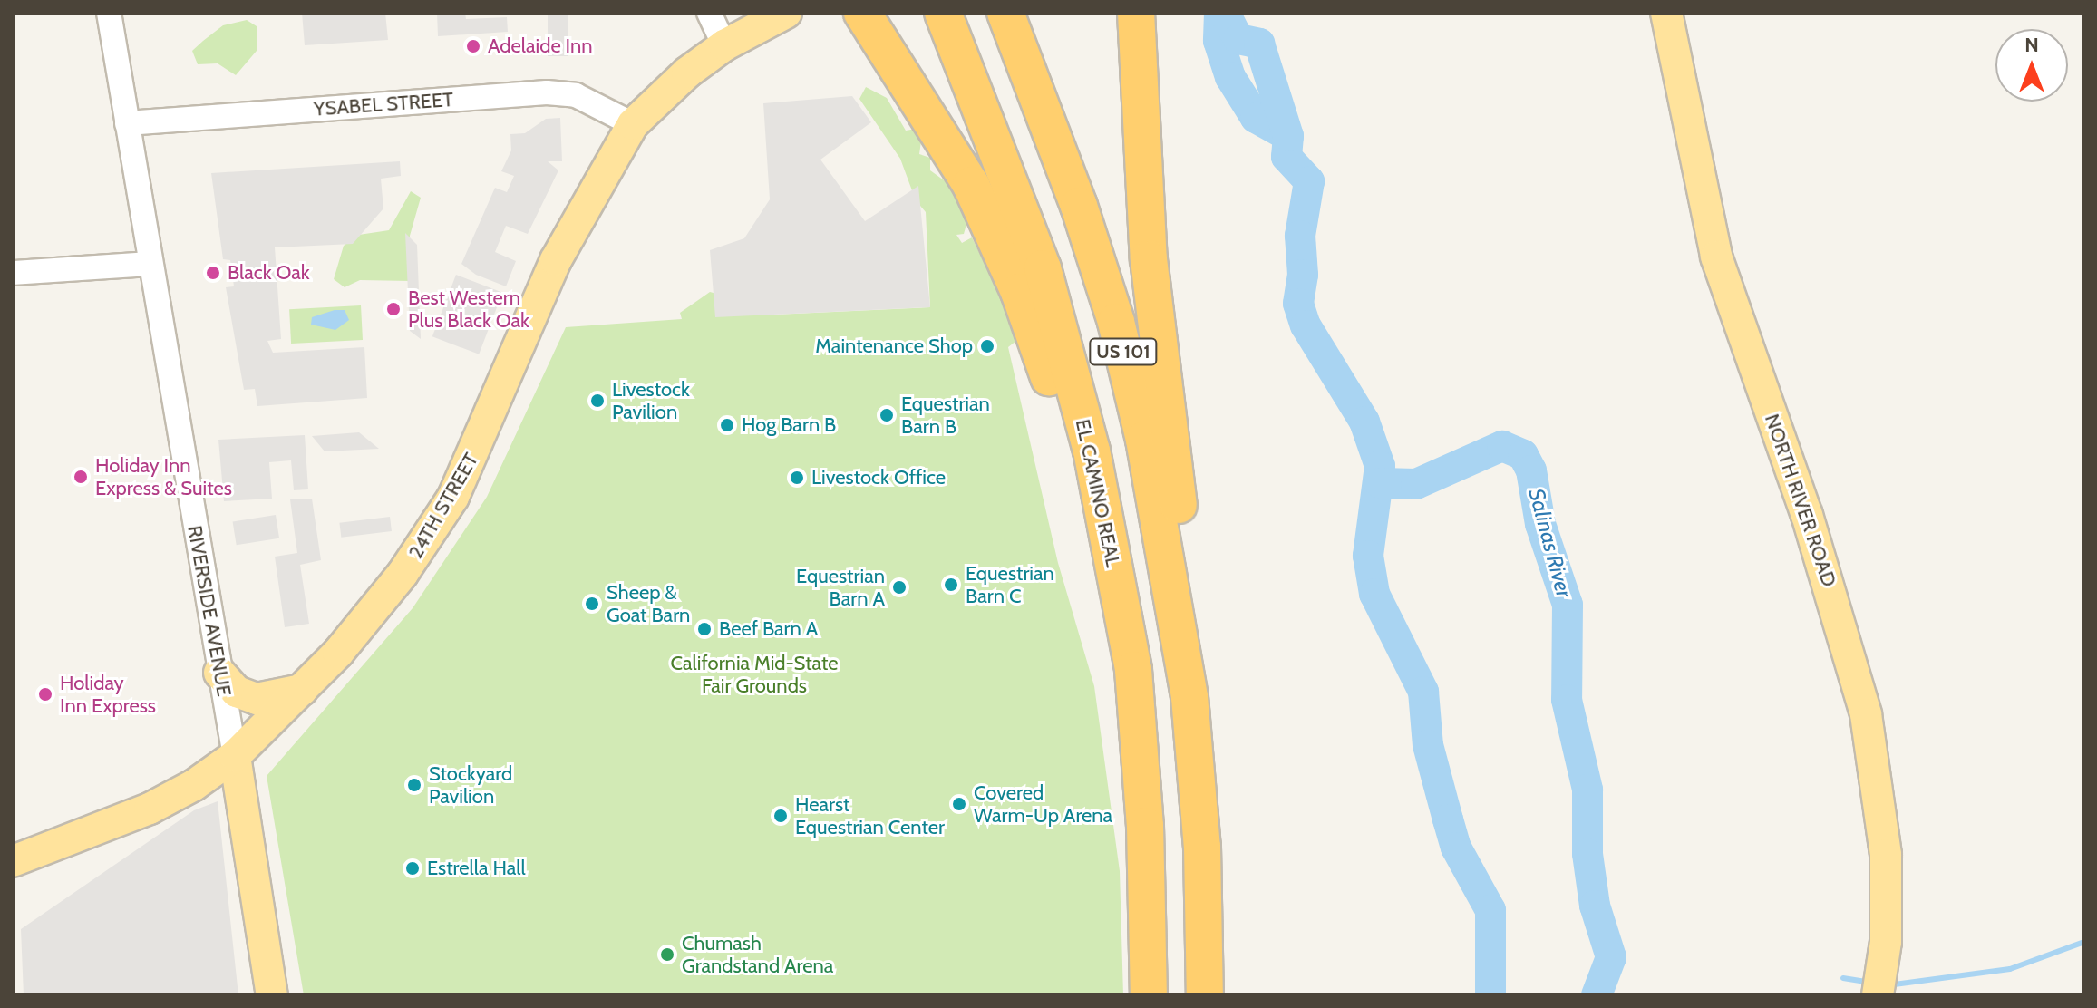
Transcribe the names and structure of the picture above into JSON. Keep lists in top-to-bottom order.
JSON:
{
  "streets": {
    "highway": ["US 101", "EL CAMINO REAL"],
    "main road": ["NORTH RIVER ROAD", "24TH STREET", "RIVERSIDE AVENUE"],
    "street": ["YSABEL STREET"]
  },
  "crossings": [
    ["YSABEL STREET", "24TH STREET"],
    ["YSABEL STREET", "RIVERSIDE AVENUE"],
    ["24TH STREET", "RIVERSIDE AVENUE"]
  ],
  "water": ["Salinas River"],
  "parks": ["California Mid-State Fair Grounds"],
  "places": [
    "Adelaide Inn",
    "Black Oak",
    "Best Western Plus Black Oak",
    "Maintenance Shop",
    "Livestock Pavilion",
    "Equestrian Barn B",
    "Hog Barn B",
    "Holiday Inn Express & Suites",
    "Livestock Office",
    "Equestrian Barn C",
    "Equestrian Barn A",
    "Sheep & Goat Barn",
    "Beef Barn A",
    "Holiday Inn Express",
    "Stockyard Pavilion",
    "Covered Warm-Up Arena",
    "Hearst Equestrian Center",
    "Estrella Hall",
    "Chumash Grandstand Arena"
  ],
  "north": "top"
}
